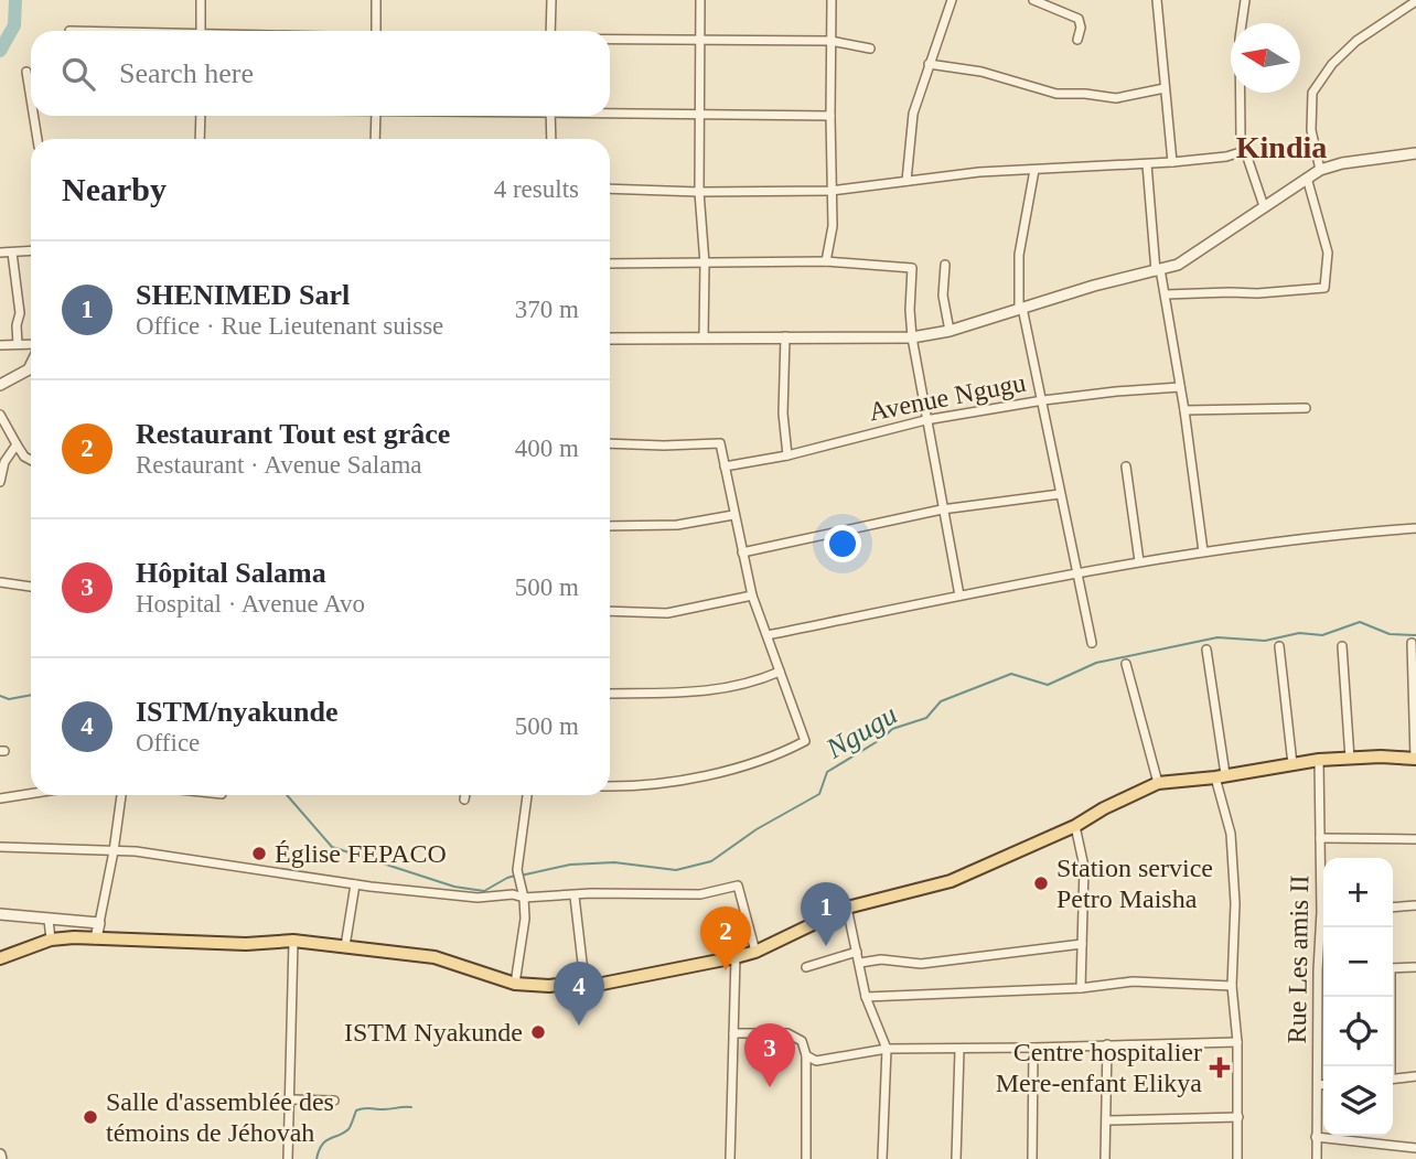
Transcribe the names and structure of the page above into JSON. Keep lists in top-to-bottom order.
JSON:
{
  "streets": {
    "street": ["Avenue Ngugu", "Rue Les amis II"]
  },
  "districts": ["Kindia"],
  "water": ["Ngugu"],
  "places": {
    "other": [
      "Église FEPACO",
      "Station service Petro Maisha",
      "ISTM Nyakunde",
      "Salle d'assemblée des témoins de Jéhovah"
    ],
    "health": ["Centre hospitalier Mere-enfant Elikya"]
  },
  "north": "left",
  "page": {
    "search": "Search here",
    "heading": ["Nearby", "4 results"],
    "list": [
      {
        "mark": "1",
        "name": "SHENIMED Sarl",
        "note": "Office · Rue Lieutenant suisse",
        "value": "370 m"
      },
      {
        "mark": "2",
        "name": "Restaurant Tout est grâce",
        "note": "Restaurant · Avenue Salama",
        "value": "400 m"
      },
      {
        "mark": "3",
        "name": "Hôpital Salama",
        "note": "Hospital · Avenue Avo",
        "value": "500 m"
      },
      {
        "mark": "4",
        "name": "ISTM/nyakunde",
        "note": "Office",
        "value": "500 m"
      }
    ],
    "map_buttons": ["+", "−"],
    "pins": [
      "1",
      "2",
      "4",
      "3"
    ]
  }
}
